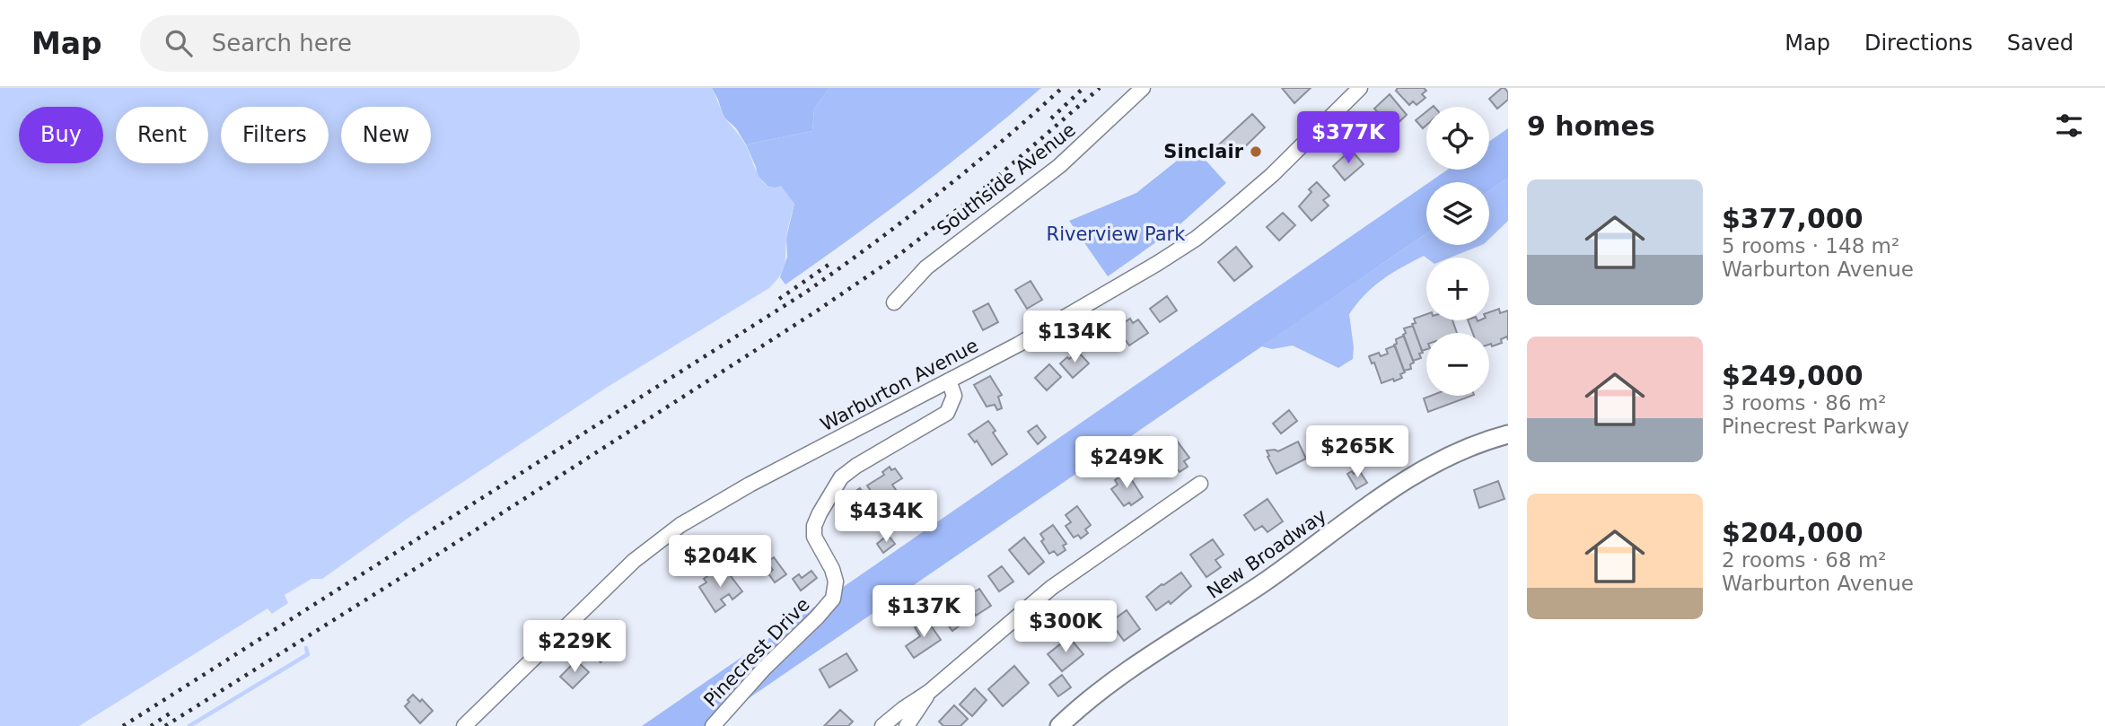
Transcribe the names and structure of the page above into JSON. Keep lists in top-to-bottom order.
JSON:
{
  "streets": {
    "main road": ["New Broadway"],
    "street": ["Southside Avenue", "Warburton Avenue", "Pinecrest Drive"]
  },
  "crossings": [
    ["Warburton Avenue", "Pinecrest Drive"]
  ],
  "parks": ["Riverview Park"],
  "places": ["Sinclair"],
  "page": {
    "header": "Map",
    "search": "Search here",
    "nav": ["Map", "Directions", "Saved"],
    "heading": "9 homes",
    "map_buttons": ["+", "−"],
    "chip": [
      "Buy",
      "Rent",
      "Filters",
      "New"
    ],
    "price": [
      "$377K",
      "$134K",
      "$265K",
      "$249K",
      "$434K",
      "$204K",
      "$137K",
      "$300K",
      "$229K"
    ],
    "list": [
      {
        "name": "$377,000",
        "note": "5 rooms · 148 m² · Warburton Avenue"
      },
      {
        "name": "$249,000",
        "note": "3 rooms · 86 m² · Pinecrest Parkway"
      },
      {
        "name": "$204,000",
        "note": "2 rooms · 68 m² · Warburton Avenue"
      }
    ]
  }
}
